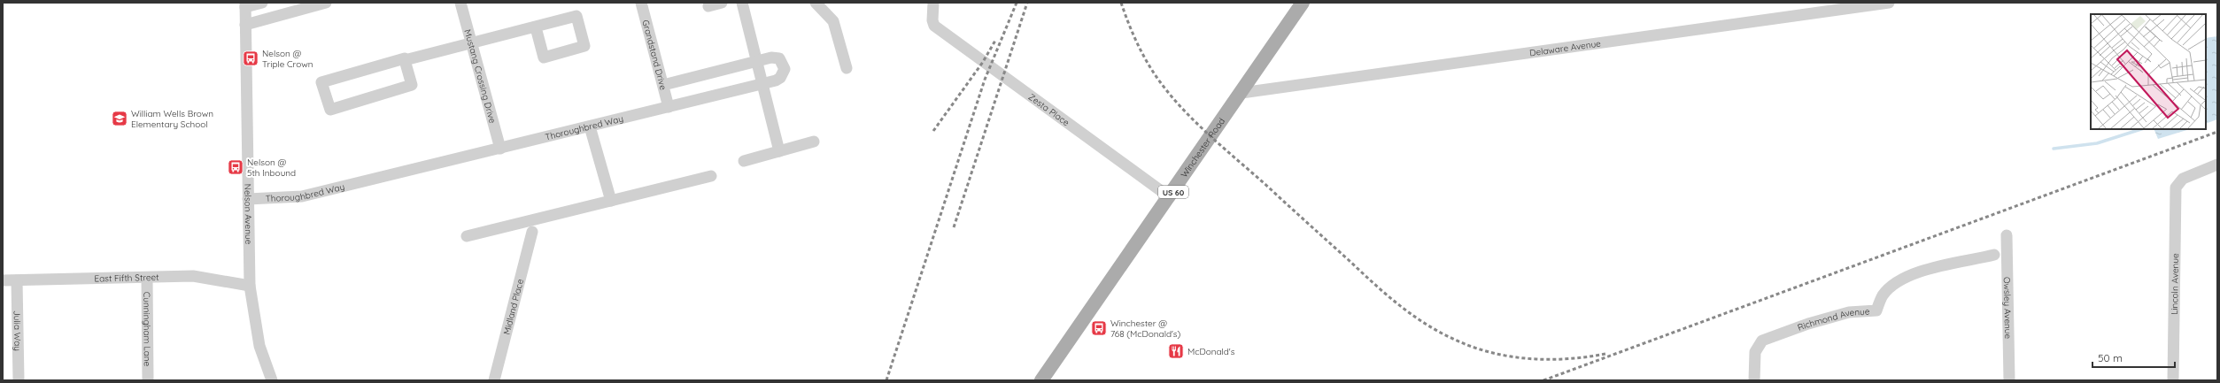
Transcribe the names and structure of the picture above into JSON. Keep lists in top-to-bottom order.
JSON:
{
  "streets": {
    "main road": ["Winchester Road", "US 60"],
    "street": [
      "Delaware Avenue",
      "Grandstand Drive",
      "Mustang Crossing Drive",
      "Zesta Place",
      "Thoroughbred Way",
      "Nelson Avenue",
      "East Fifth Street",
      "Lincoln Avenue",
      "Midland Place",
      "Owsley Avenue",
      "Richmond Avenue",
      "Cunningham Lane",
      "Julia Way"
    ]
  },
  "crossings": [
    ["Delaware Avenue", "Winchester Road"],
    ["Grandstand Drive", "Thoroughbred Way"],
    ["Mustang Crossing Drive", "Thoroughbred Way"],
    ["Zesta Place", "Winchester Road"],
    ["Thoroughbred Way", "Nelson Avenue"],
    ["Nelson Avenue", "East Fifth Street"],
    ["East Fifth Street", "Cunningham Lane"],
    ["East Fifth Street", "Julia Way"]
  ],
  "places": {
    "bus stop": ["Nelson @ Triple Crown", "Nelson @ 5th Inbound", "Winchester @ 768 (McDonald's)"],
    "school or university": ["William Wells Brown Elementary School"],
    "restaurant": ["McDonald's"]
  },
  "scale_bar": "50 m"
}
